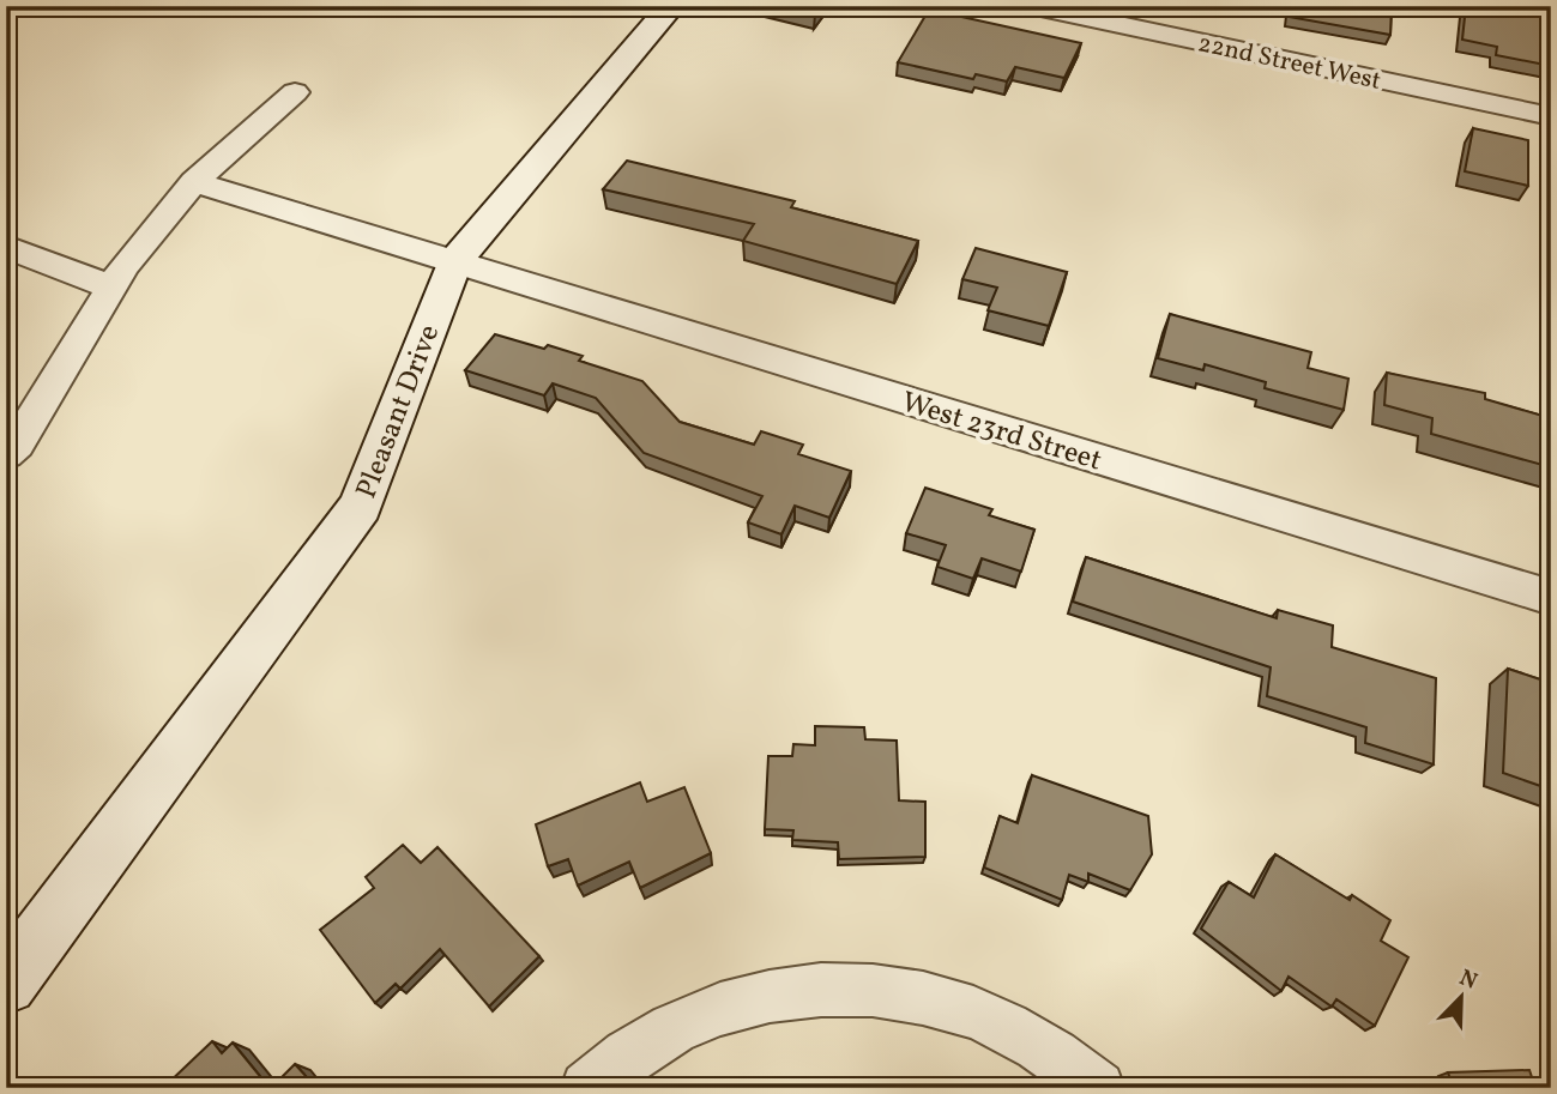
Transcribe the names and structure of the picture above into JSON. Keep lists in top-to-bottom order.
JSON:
{
  "streets": {
    "street": ["22nd Street West", "Pleasant Drive", "West 23rd Street"]
  },
  "crossings": [
    ["Pleasant Drive", "West 23rd Street"]
  ],
  "north": "top right"
}
